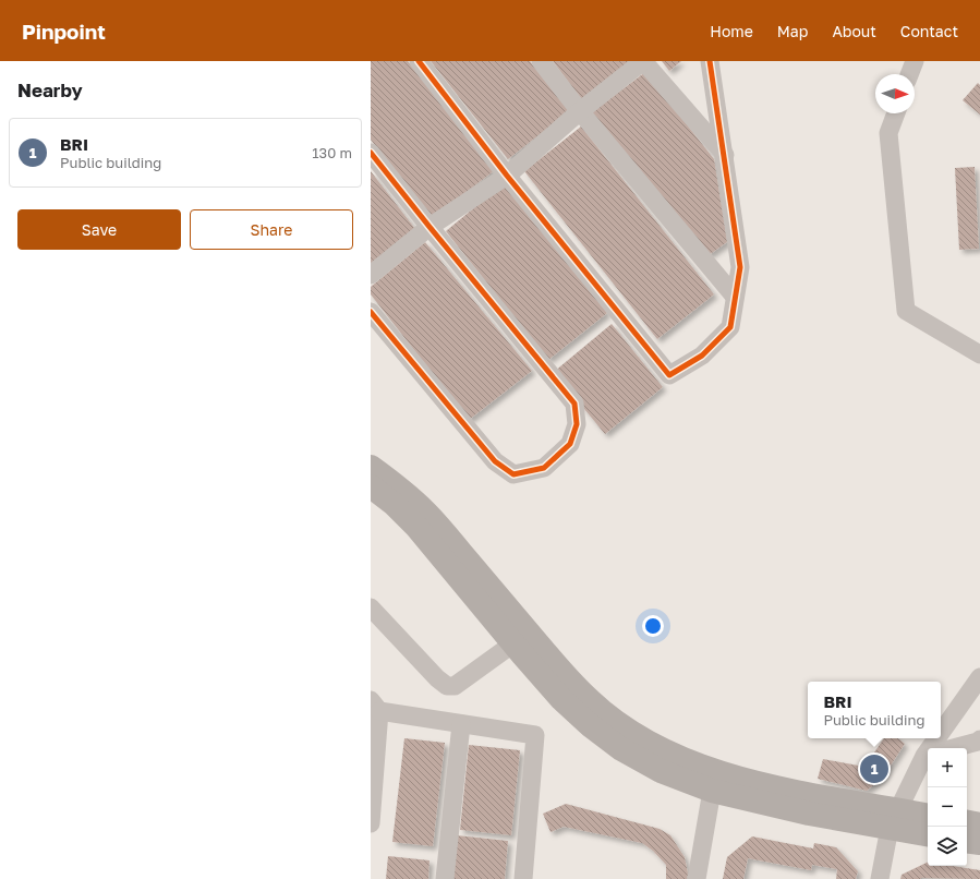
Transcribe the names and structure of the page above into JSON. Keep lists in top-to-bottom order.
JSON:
{
  "north": "right",
  "page": {
    "header": "Pinpoint",
    "nav": [
      "Home",
      "Map",
      "About",
      "Contact"
    ],
    "heading": "Nearby",
    "list": [
      {
        "mark": "1",
        "name": "BRI",
        "note": "Public building",
        "value": "130 m"
      }
    ],
    "buttons": ["Save", "Share"],
    "popup": ["BRI", "Public building"],
    "map_buttons": ["+", "−"],
    "pins": "1"
  }
}
